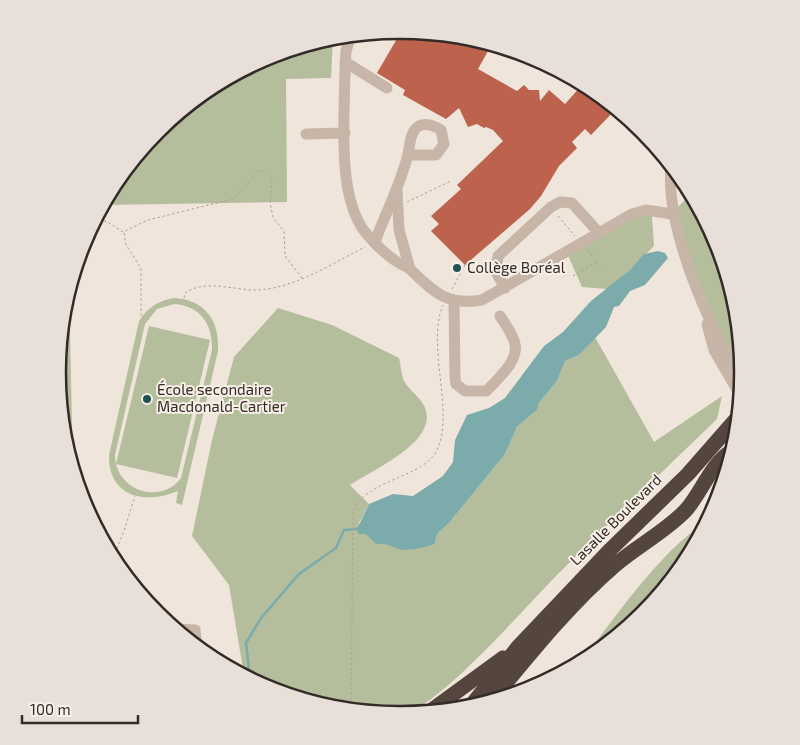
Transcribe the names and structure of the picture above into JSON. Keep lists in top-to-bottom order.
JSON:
{
  "streets": {
    "highway": ["Lasalle Boulevard"]
  },
  "places": ["Collège Boréal", "École secondaire Macdonald-Cartier"],
  "scale_bar": "100 m"
}
